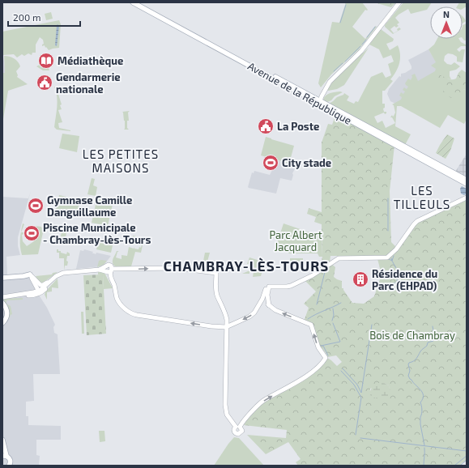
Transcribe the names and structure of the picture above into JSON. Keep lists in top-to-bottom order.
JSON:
{
  "streets": {
    "main road": ["Avenue de la République"]
  },
  "districts": ["LES PETITES MAISONS", "LES TILLEULS", "CHAMBRAY-LÈS-TOURS"],
  "parks": ["Parc Albert Jacquard", "Bois de Chambray"],
  "places": {
    "library": ["Médiathèque"],
    "public building": ["Gendarmerie nationale", "La Poste"],
    "sports": ["City stade", "Gymnase Camille Danguillaume", "Piscine Municipale - Chambray-lès-Tours"],
    "building": ["Résidence du Parc (EHPAD)"]
  },
  "scale_bar": "200 m",
  "north": "top"
}
